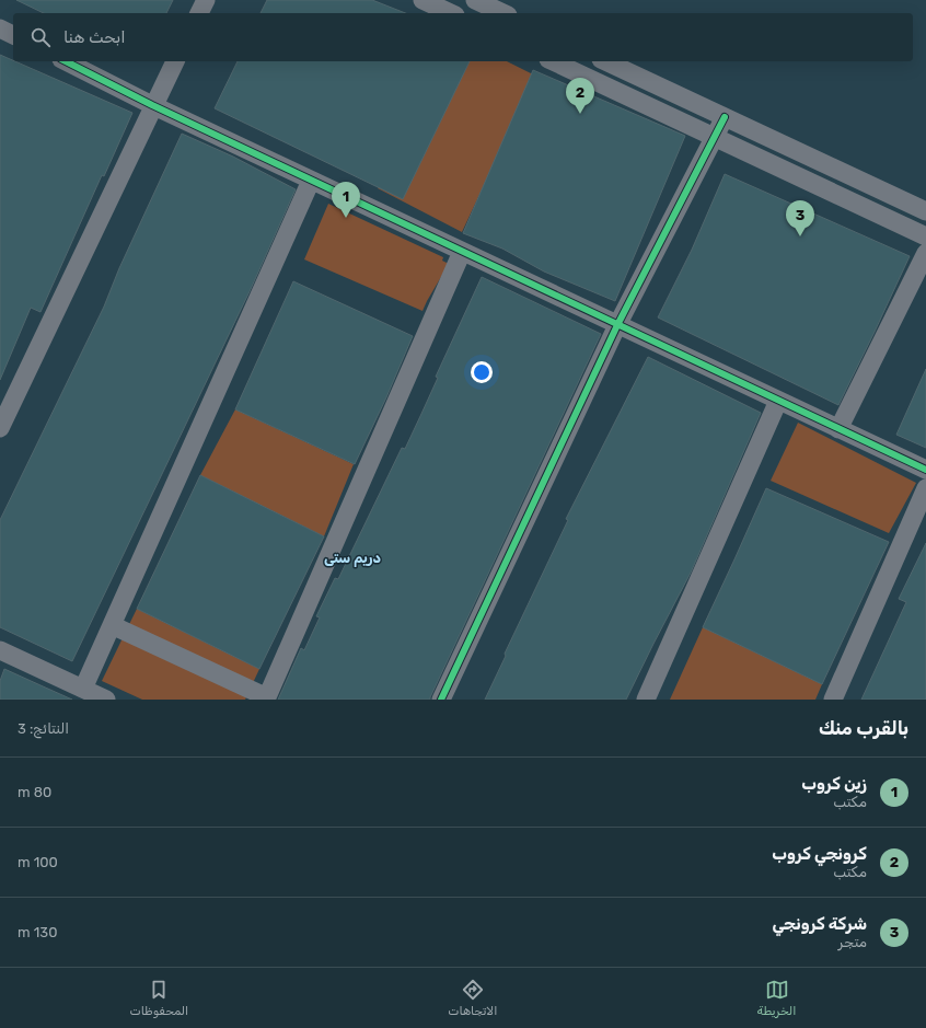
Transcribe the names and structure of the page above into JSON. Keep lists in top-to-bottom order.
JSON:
{
  "districts": ["دریم ستی"],
  "page": {
    "search": "ابحث هنا",
    "pins": ["2", "1", "3"],
    "heading": ["بالقرب منك", "النتائج: 3"],
    "list": [
      {
        "mark": "1",
        "name": "زين كروب",
        "note": "مكتب",
        "value": "80 m"
      },
      {
        "mark": "2",
        "name": "كرونجي كروب",
        "note": "مكتب",
        "value": "100 m"
      },
      {
        "mark": "3",
        "name": "شركة كرونجي",
        "note": "متجر",
        "value": "130 m"
      }
    ],
    "nav": ["الخريطة", "الاتجاهات", "المحفوظات"]
  }
}
